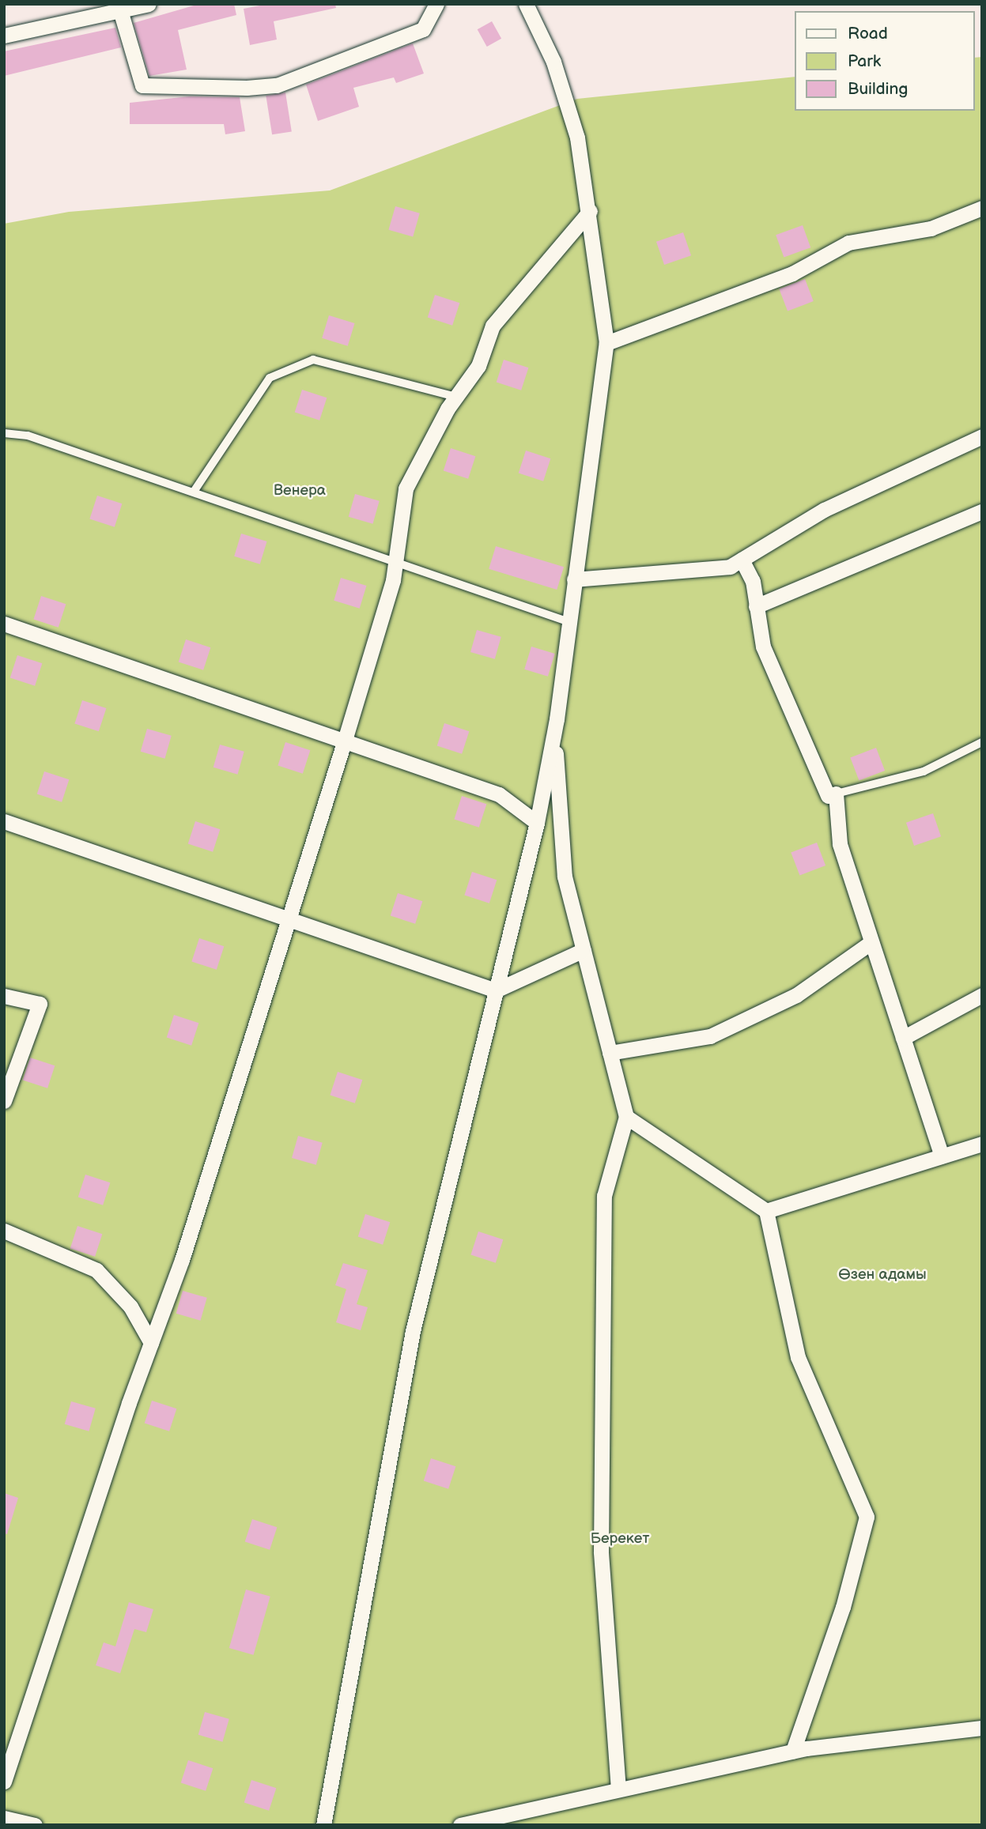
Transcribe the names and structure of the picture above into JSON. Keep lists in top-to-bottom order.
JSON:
{
  "parks": ["Венера", "Өзен адамы", "Берекет"],
  "legend": ["Road", "Park", "Building"]
}
